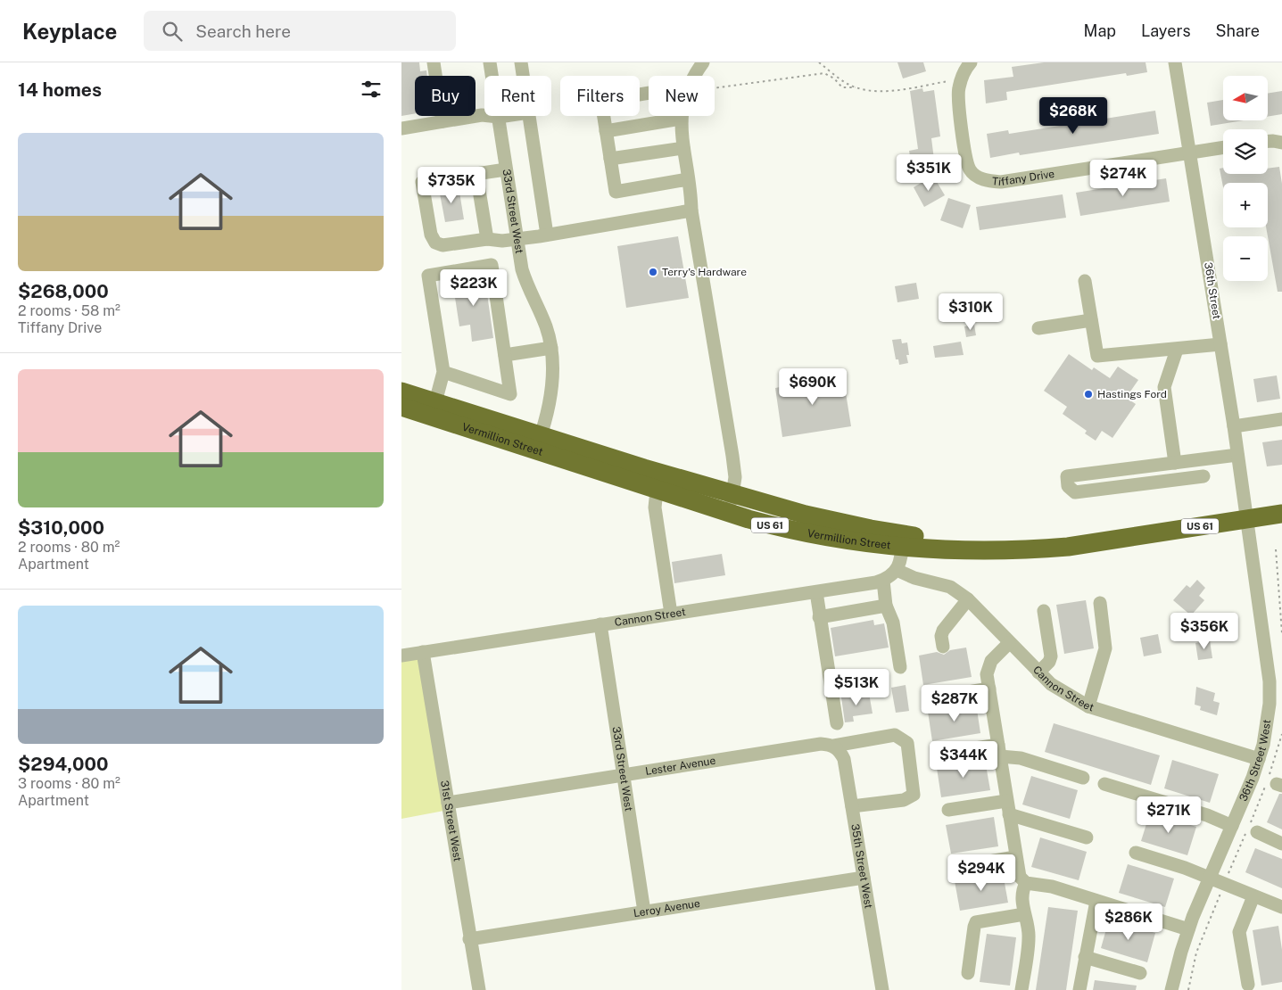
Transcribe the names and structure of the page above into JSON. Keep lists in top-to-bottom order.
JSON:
{
  "streets": {
    "highway": ["Vermillion Street", "US 61"],
    "street": [
      "Tiffany Drive",
      "33rd Street West",
      "36th Street",
      "Cannon Street",
      "36th Street West",
      "Lester Avenue",
      "31st Street West",
      "35th Street West",
      "Leroy Avenue"
    ]
  },
  "crossings": [
    ["Tiffany Drive", "36th Street"],
    ["33rd Street West", "Vermillion Street"],
    ["33rd Street West", "Cannon Street"],
    ["33rd Street West", "Lester Avenue"],
    ["33rd Street West", "Leroy Avenue"],
    ["36th Street", "Vermillion Street"],
    ["36th Street", "US 61"],
    ["36th Street", "36th Street West"],
    ["Vermillion Street", "US 61"],
    ["Vermillion Street", "36th Street West"],
    ["US 61", "36th Street West"],
    ["Cannon Street", "36th Street West"],
    ["Cannon Street", "31st Street West"],
    ["Lester Avenue", "31st Street West"],
    ["Lester Avenue", "35th Street West"],
    ["31st Street West", "Leroy Avenue"],
    ["35th Street West", "Leroy Avenue"]
  ],
  "places": ["Terry's Hardware", "Hastings Ford"],
  "north": "left",
  "page": {
    "header": "Keyplace",
    "search": "Search here",
    "nav": ["Map", "Layers", "Share"],
    "heading": "14 homes",
    "map_buttons": ["+", "−"],
    "chip": [
      "Buy",
      "Rent",
      "Filters",
      "New"
    ],
    "price": [
      "$268K",
      "$351K",
      "$274K",
      "$735K",
      "$223K",
      "$310K",
      "$690K",
      "$356K",
      "$513K",
      "$287K",
      "$344K",
      "$271K",
      "$294K",
      "$286K"
    ],
    "list": [
      {
        "name": "$268,000",
        "note": "2 rooms · 58 m² · Tiffany Drive"
      },
      {
        "name": "$310,000",
        "note": "2 rooms · 80 m² · Apartment"
      },
      {
        "name": "$294,000",
        "note": "3 rooms · 80 m² · Apartment"
      }
    ]
  }
}
